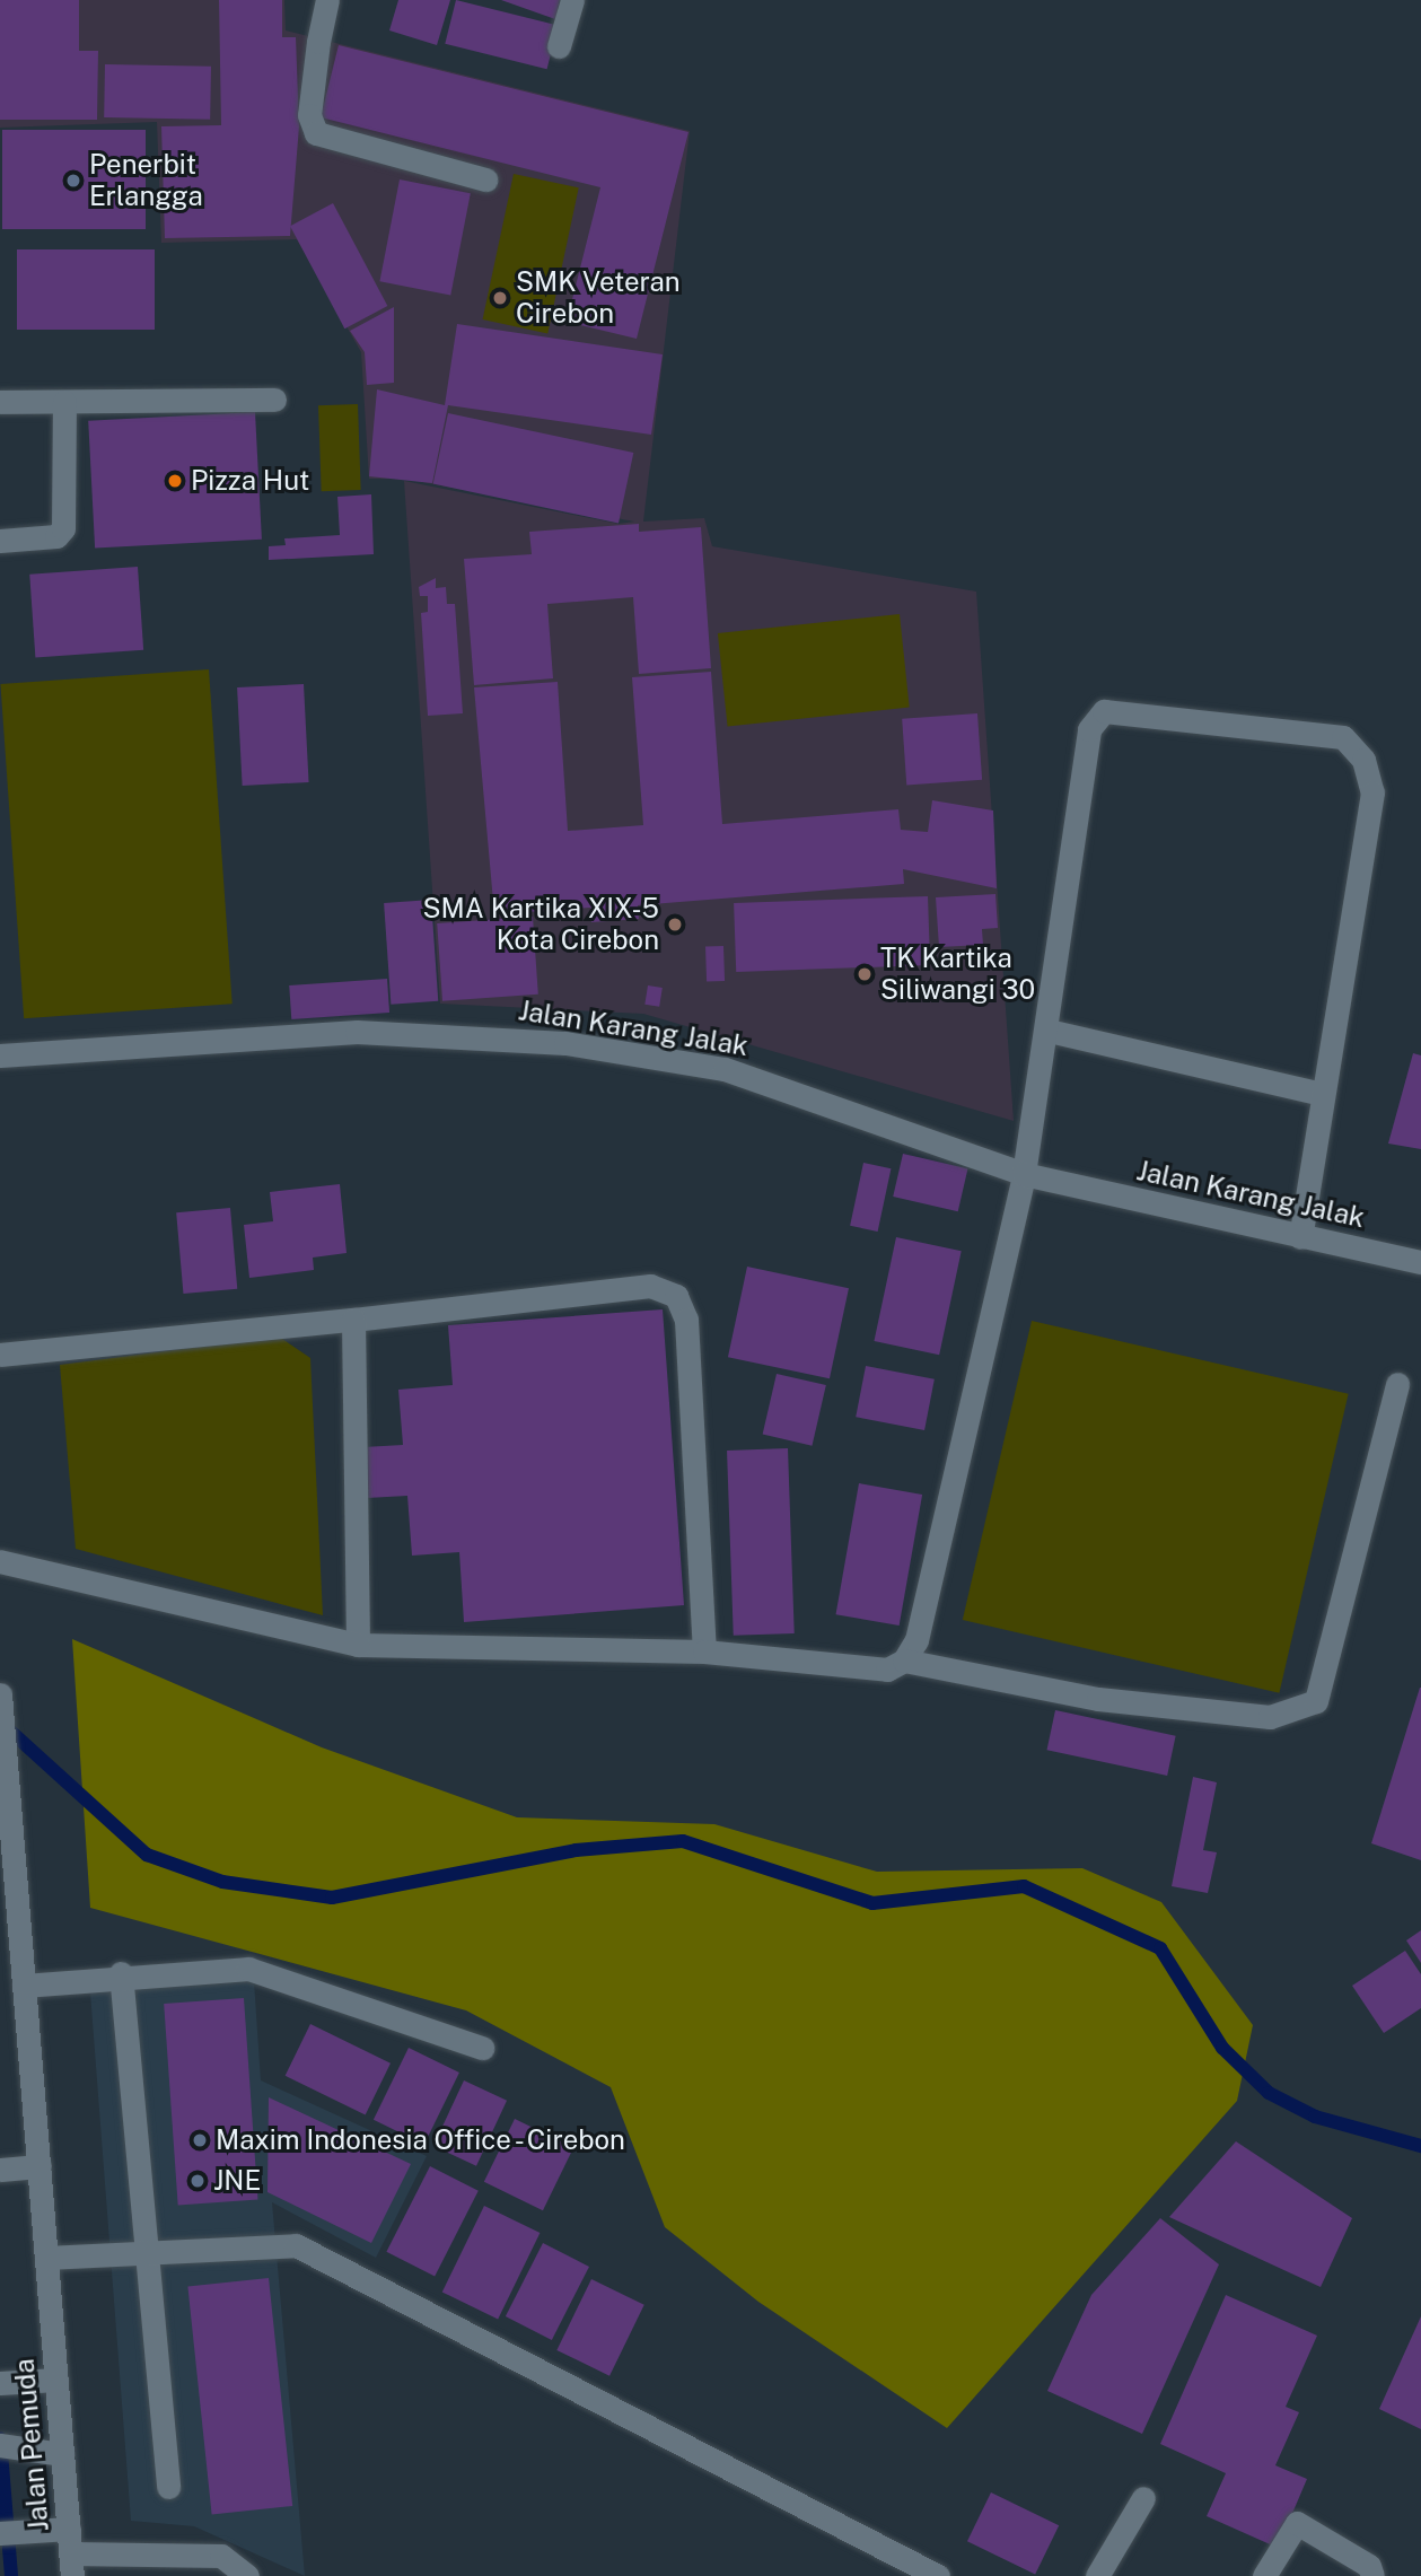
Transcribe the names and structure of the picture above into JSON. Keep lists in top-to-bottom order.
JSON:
{
  "streets": {
    "street": ["Jalan Karang Jalak", "Jalan Pemuda"]
  },
  "places": [
    "Penerbit Erlangga",
    "SMK Veteran Cirebon",
    "Pizza Hut",
    "SMA Kartika XIX-5 Kota Cirebon",
    "TK Kartika Siliwangi 30",
    "Maxim Indonesia Office - Cirebon",
    "JNE"
  ]
}
